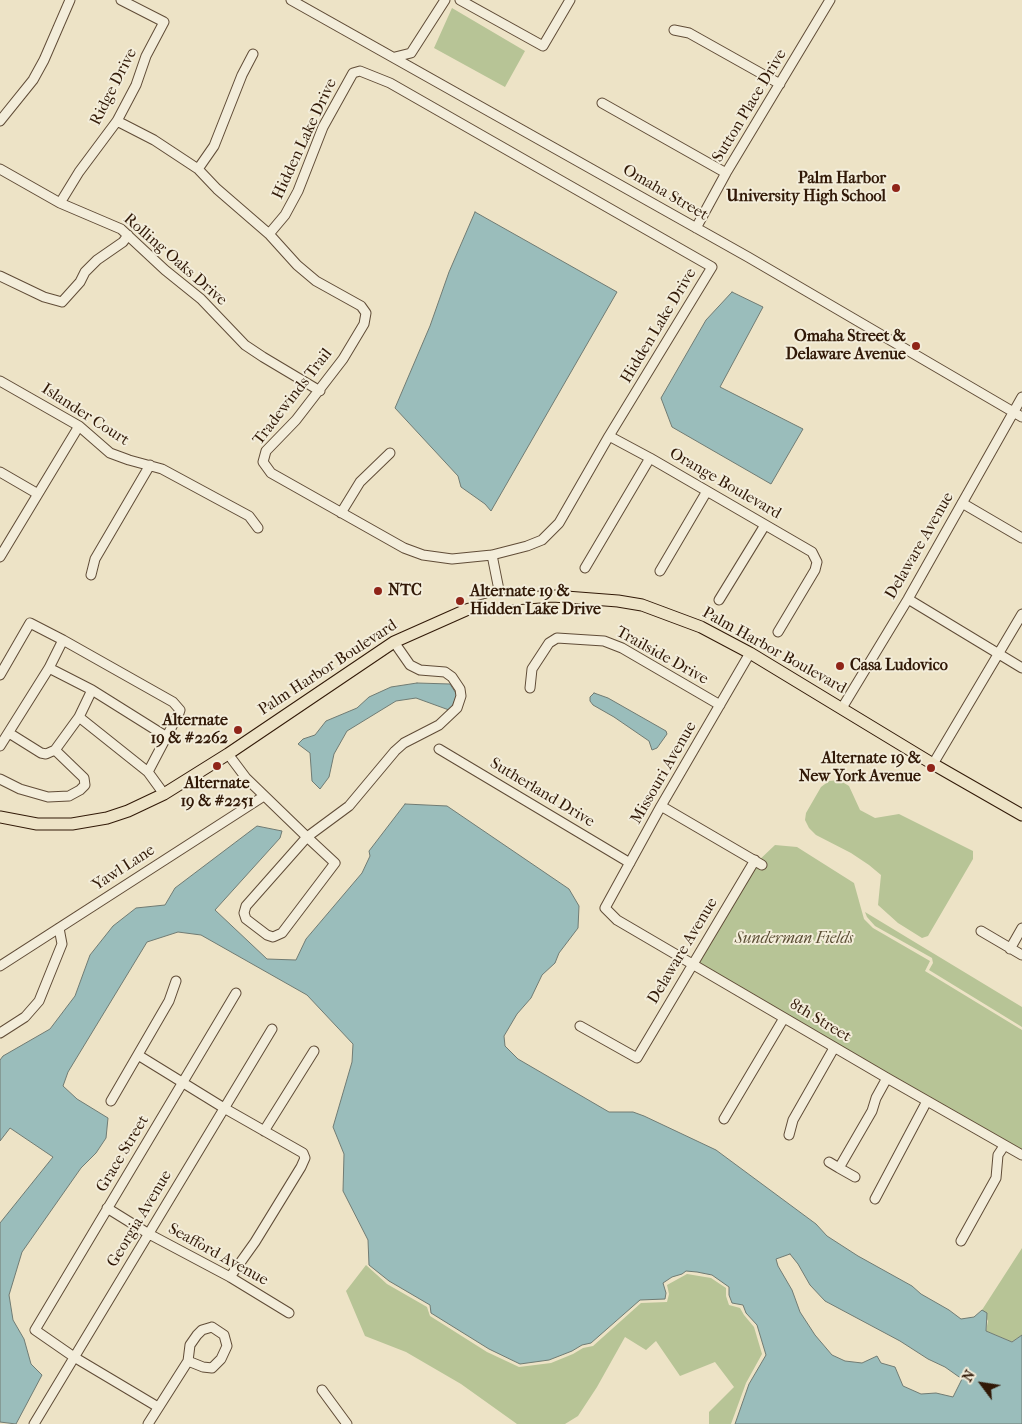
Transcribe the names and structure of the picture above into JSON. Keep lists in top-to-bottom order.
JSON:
{
  "streets": {
    "main road": ["Palm Harbor Boulevard"],
    "street": [
      "Ridge Drive",
      "Sutton Place Drive",
      "Hidden Lake Drive",
      "Omaha Street",
      "Rolling Oaks Drive",
      "Tradewinds Trail",
      "Islander Court",
      "Orange Boulevard",
      "Delaware Avenue",
      "Trailside Drive",
      "Missouri Avenue",
      "Sutherland Drive",
      "Yawl Lane",
      "8th Street",
      "Grace Street",
      "Georgia Avenue",
      "Seafford Avenue"
    ]
  },
  "crossings": [
    ["Ridge Drive", "Rolling Oaks Drive"],
    ["Ridge Drive", "Tradewinds Trail"],
    ["Sutton Place Drive", "Omaha Street"],
    ["Hidden Lake Drive", "Tradewinds Trail"],
    ["Hidden Lake Drive", "Orange Boulevard"],
    ["Omaha Street", "Delaware Avenue"],
    ["Rolling Oaks Drive", "Tradewinds Trail"],
    ["Delaware Avenue", "Palm Harbor Boulevard"],
    ["Delaware Avenue", "Missouri Avenue"],
    ["Delaware Avenue", "8th Street"],
    ["Palm Harbor Boulevard", "Missouri Avenue"],
    ["Trailside Drive", "Missouri Avenue"],
    ["Missouri Avenue", "Sutherland Drive"],
    ["Missouri Avenue", "8th Street"],
    ["Grace Street", "Georgia Avenue"],
    ["Grace Street", "Seafford Avenue"],
    ["Georgia Avenue", "Seafford Avenue"]
  ],
  "parks": ["Sunderman Fields"],
  "places": [
    "Palm Harbor University High School",
    "Omaha Street & Delaware Avenue",
    "NTC",
    "Alternate 19 & Hidden Lake Drive",
    "Casa Ludovico",
    "Alternate 19 & #2262",
    "Alternate 19 & #2251",
    "Alternate 19 & New York Avenue"
  ],
  "north": "top left"
}
